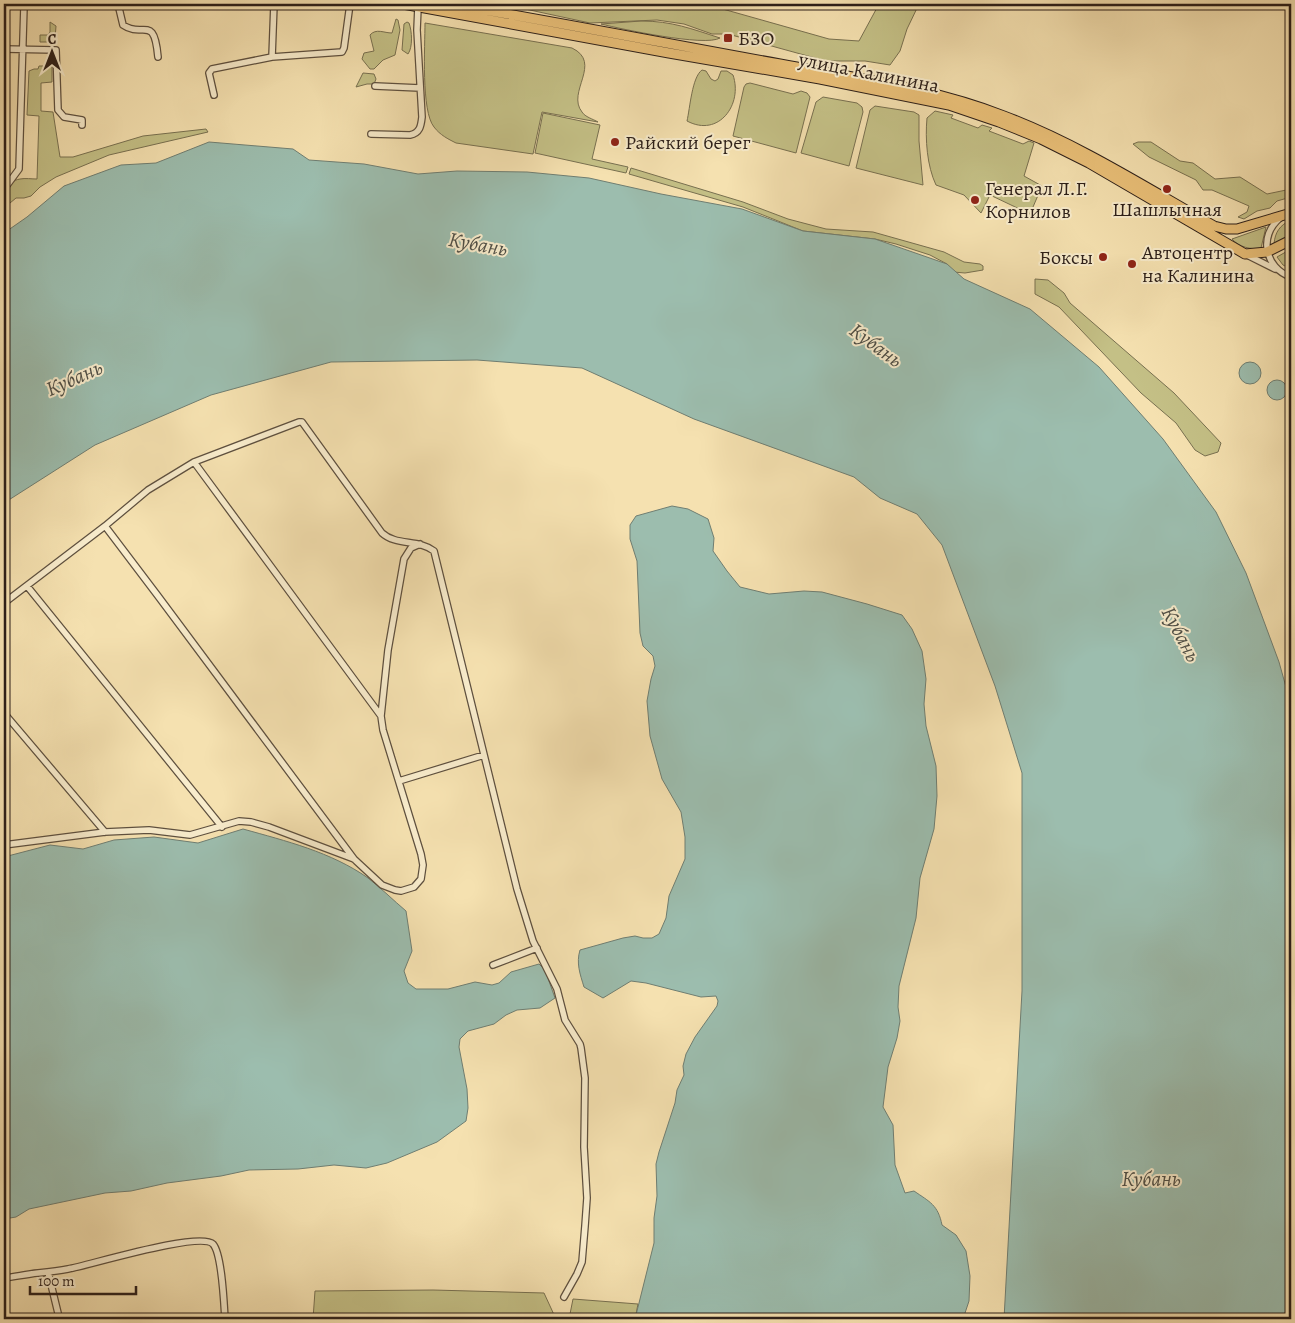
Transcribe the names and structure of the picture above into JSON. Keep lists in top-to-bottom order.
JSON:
{
  "streets": {
    "highway": ["улица Калинина"]
  },
  "water": ["Кубань"],
  "places": {
    "transit": ["БЗО"],
    "other": [
      "Райский берег",
      "Шашлычная",
      "Генерал Л.Г. Корнилов",
      "Боксы",
      "Автоцентр на Калинина"
    ]
  },
  "scale_bar": "100 m",
  "north": "top"
}
